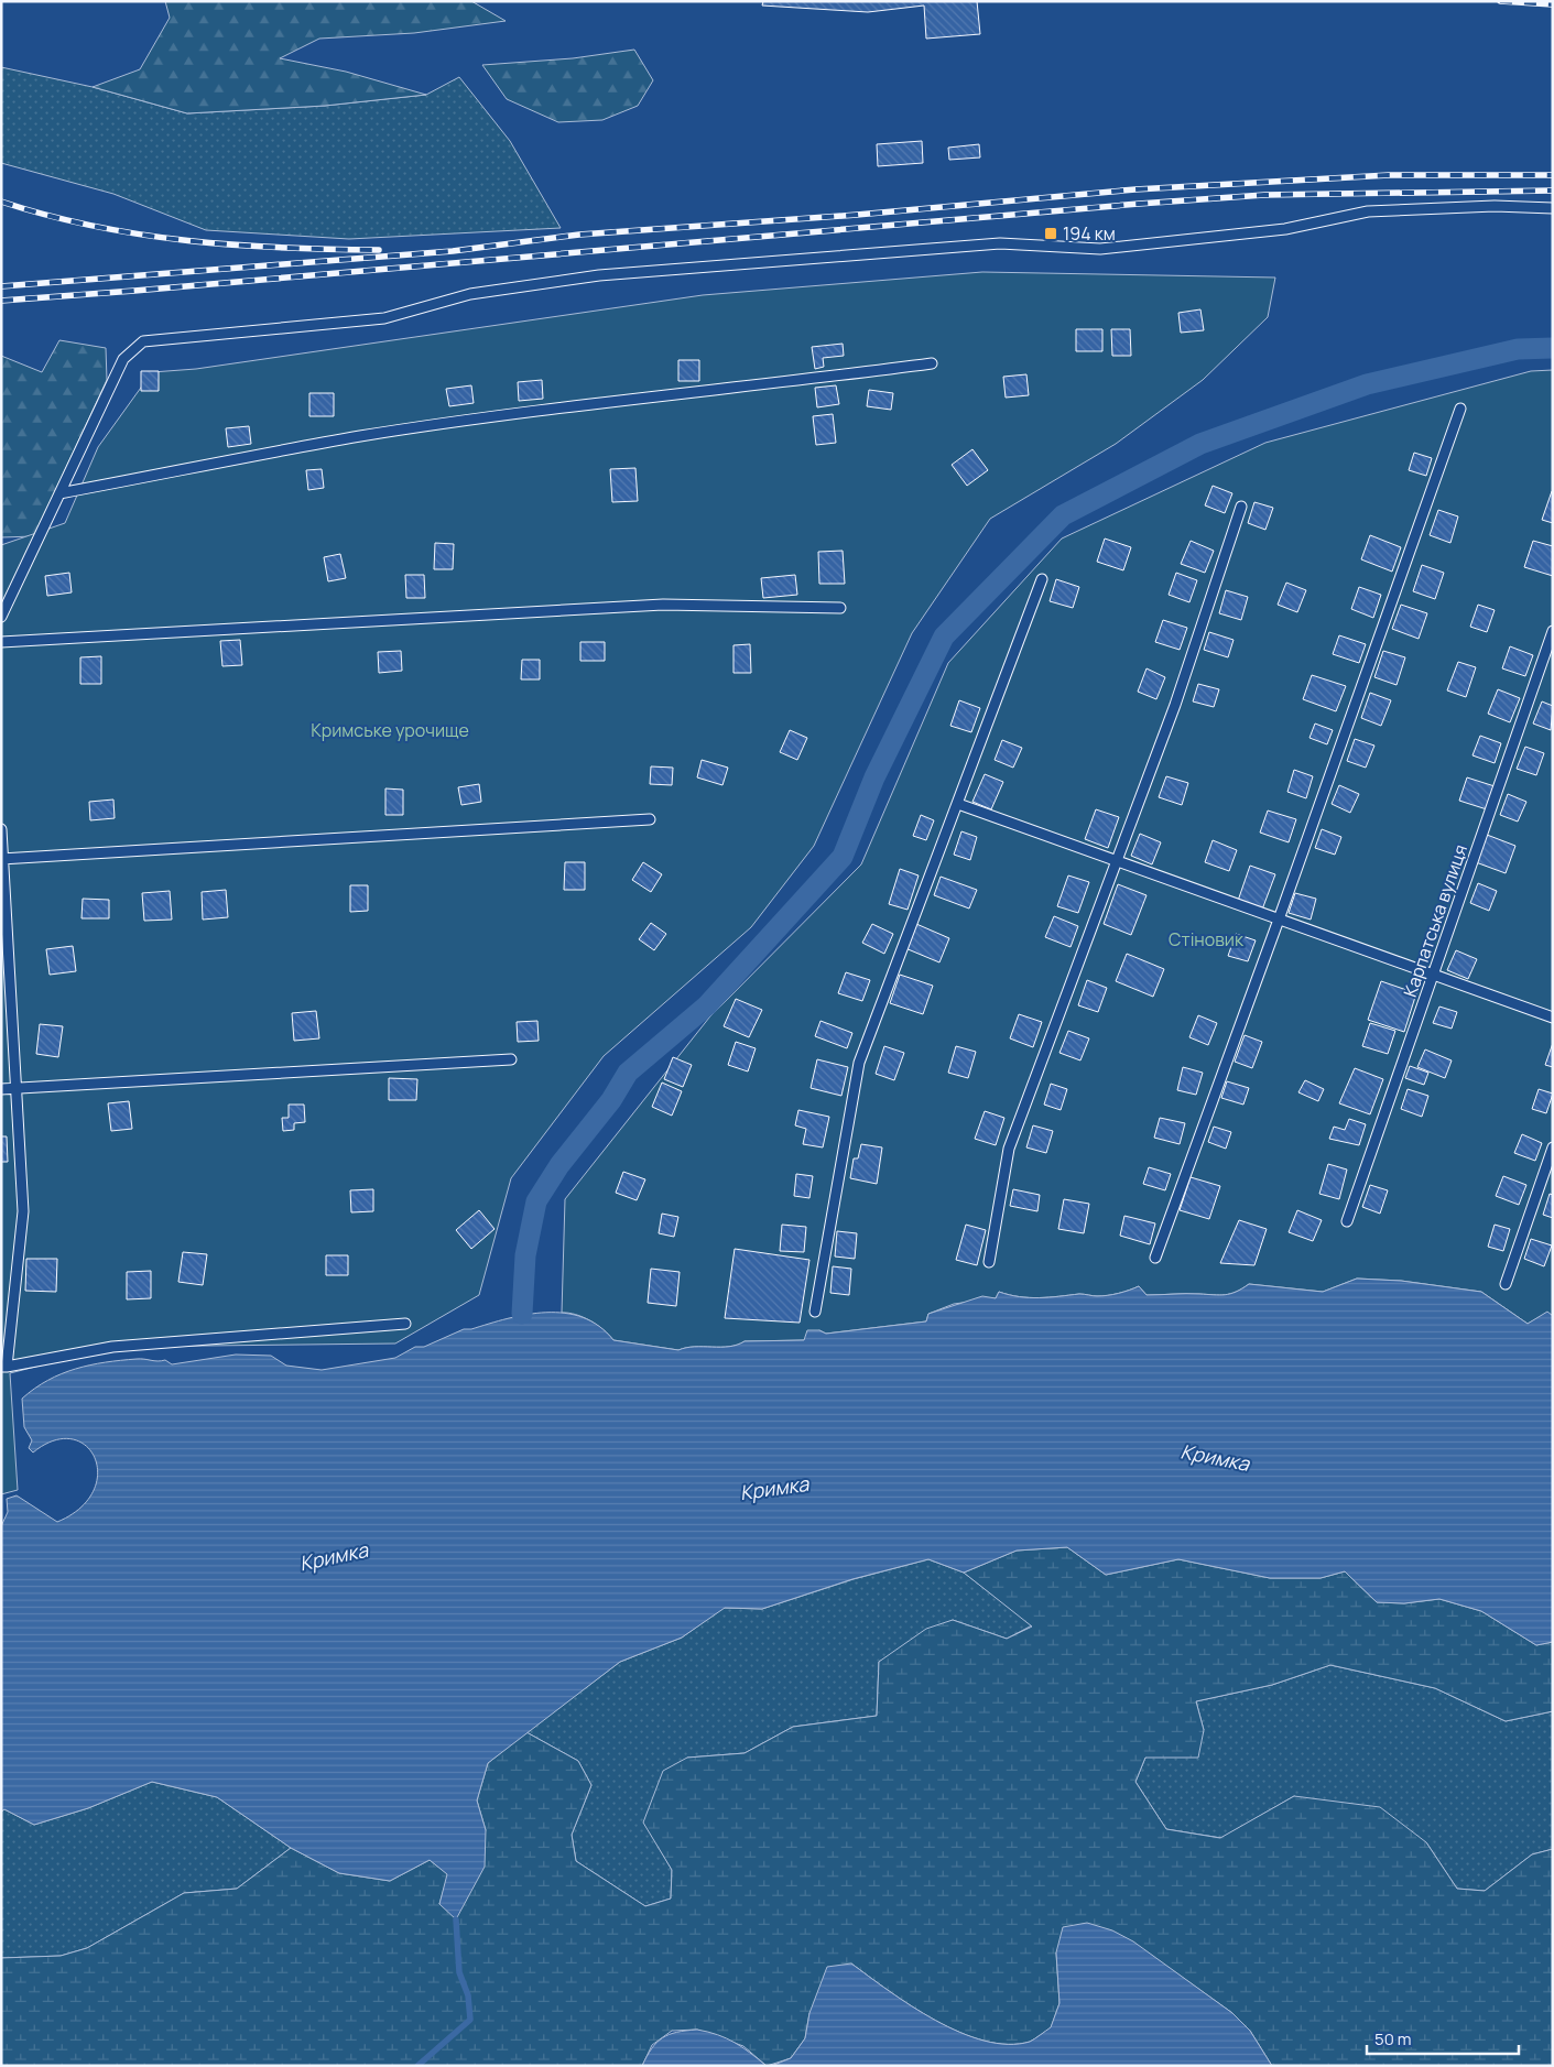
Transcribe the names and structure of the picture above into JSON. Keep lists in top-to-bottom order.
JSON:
{
  "streets": {
    "lane": ["Карпатська вулиця"]
  },
  "water": ["Кримка"],
  "parks": ["Кримське урочище", "Стіновик"],
  "places": {
    "transit": ["194 км"]
  },
  "scale_bar": "50 m"
}
